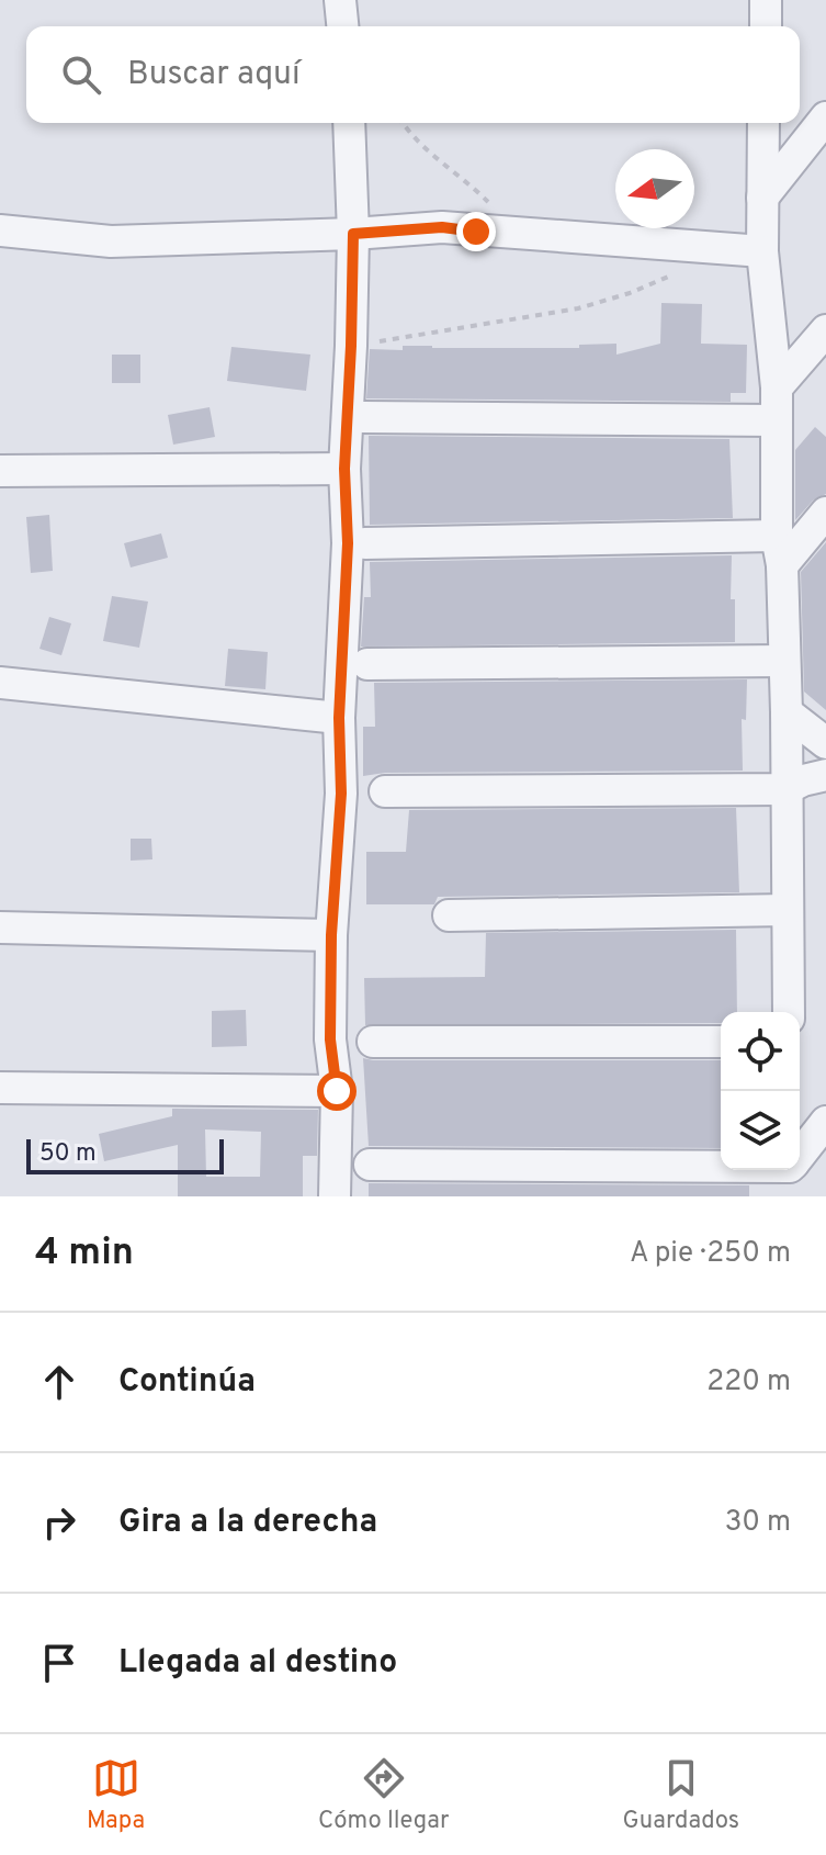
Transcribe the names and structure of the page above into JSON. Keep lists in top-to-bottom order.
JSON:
{
  "scale_bar": "50 m",
  "north": "left",
  "page": {
    "search": "Buscar aquí",
    "scale": "50 m",
    "heading": ["4 min", "A pie · 250 m"],
    "list": [
      ["Continúa", "220 m"],
      ["Gira a la derecha", "30 m"],
      "Llegada al destino"
    ],
    "nav": ["Mapa", "Cómo llegar", "Guardados"]
  }
}
